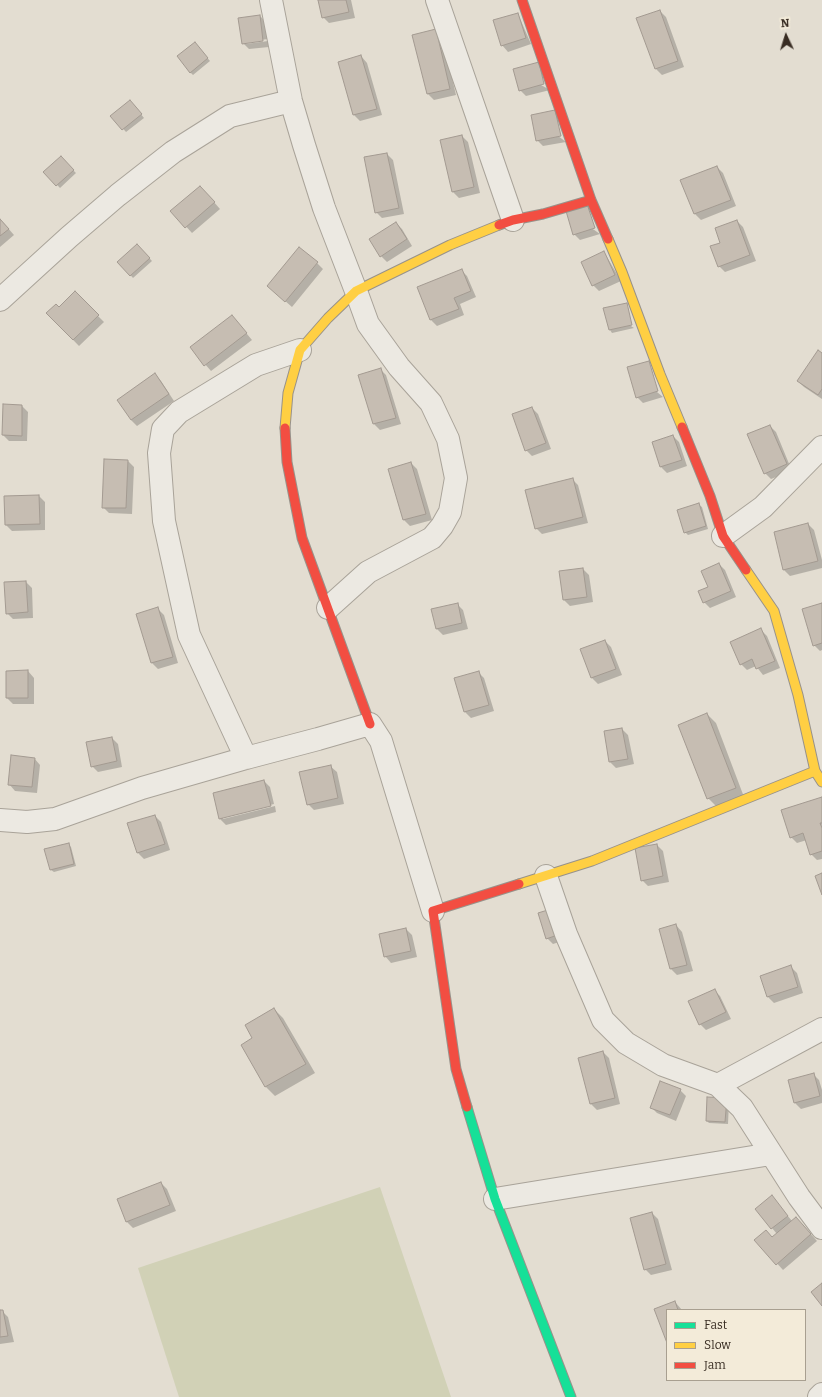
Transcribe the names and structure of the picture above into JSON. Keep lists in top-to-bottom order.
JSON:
{
  "legend": ["Fast", "Slow", "Jam"],
  "north": "top"
}
